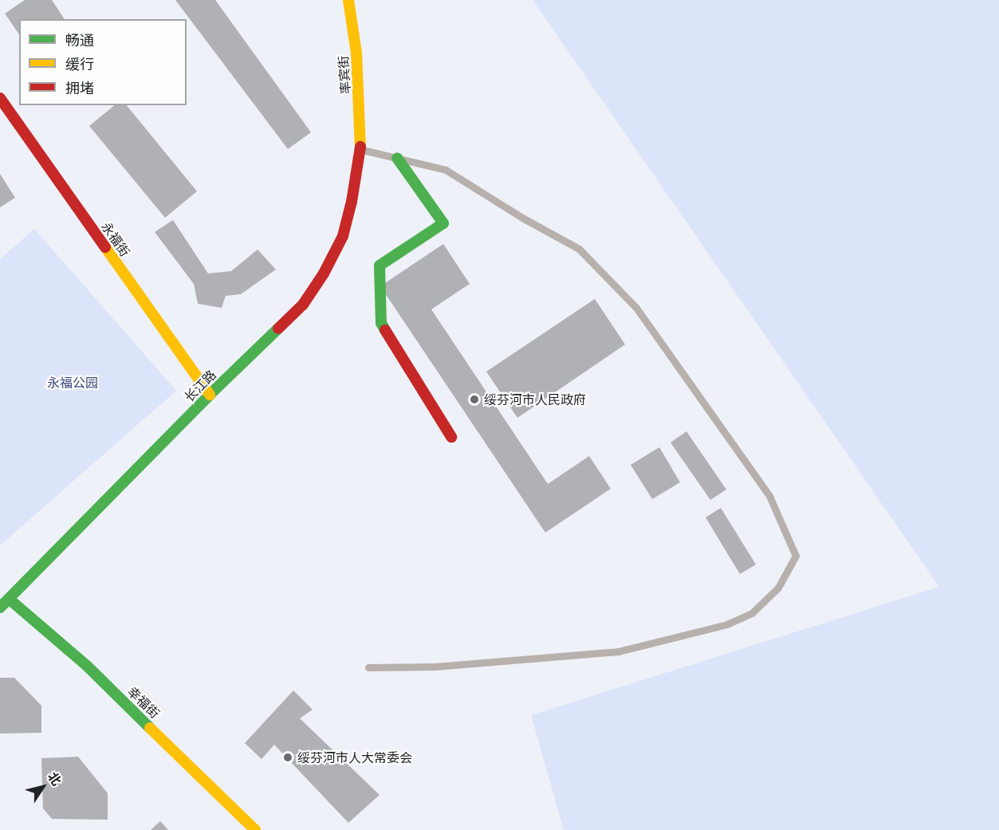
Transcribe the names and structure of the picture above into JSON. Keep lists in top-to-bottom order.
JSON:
{
  "streets": {
    "street": [
      "率宾街",
      "永福街",
      "长江路",
      "幸福街"
    ]
  },
  "crossings": [
    ["率宾街", "长江路"],
    ["永福街", "长江路"],
    ["长江路", "幸福街"]
  ],
  "parks": ["永福公园"],
  "places": ["绥芬河市人民政府", "绥芬河市人大常委会"],
  "legend": ["畅通", "缓行", "拥堵"],
  "north": "top right"
}
